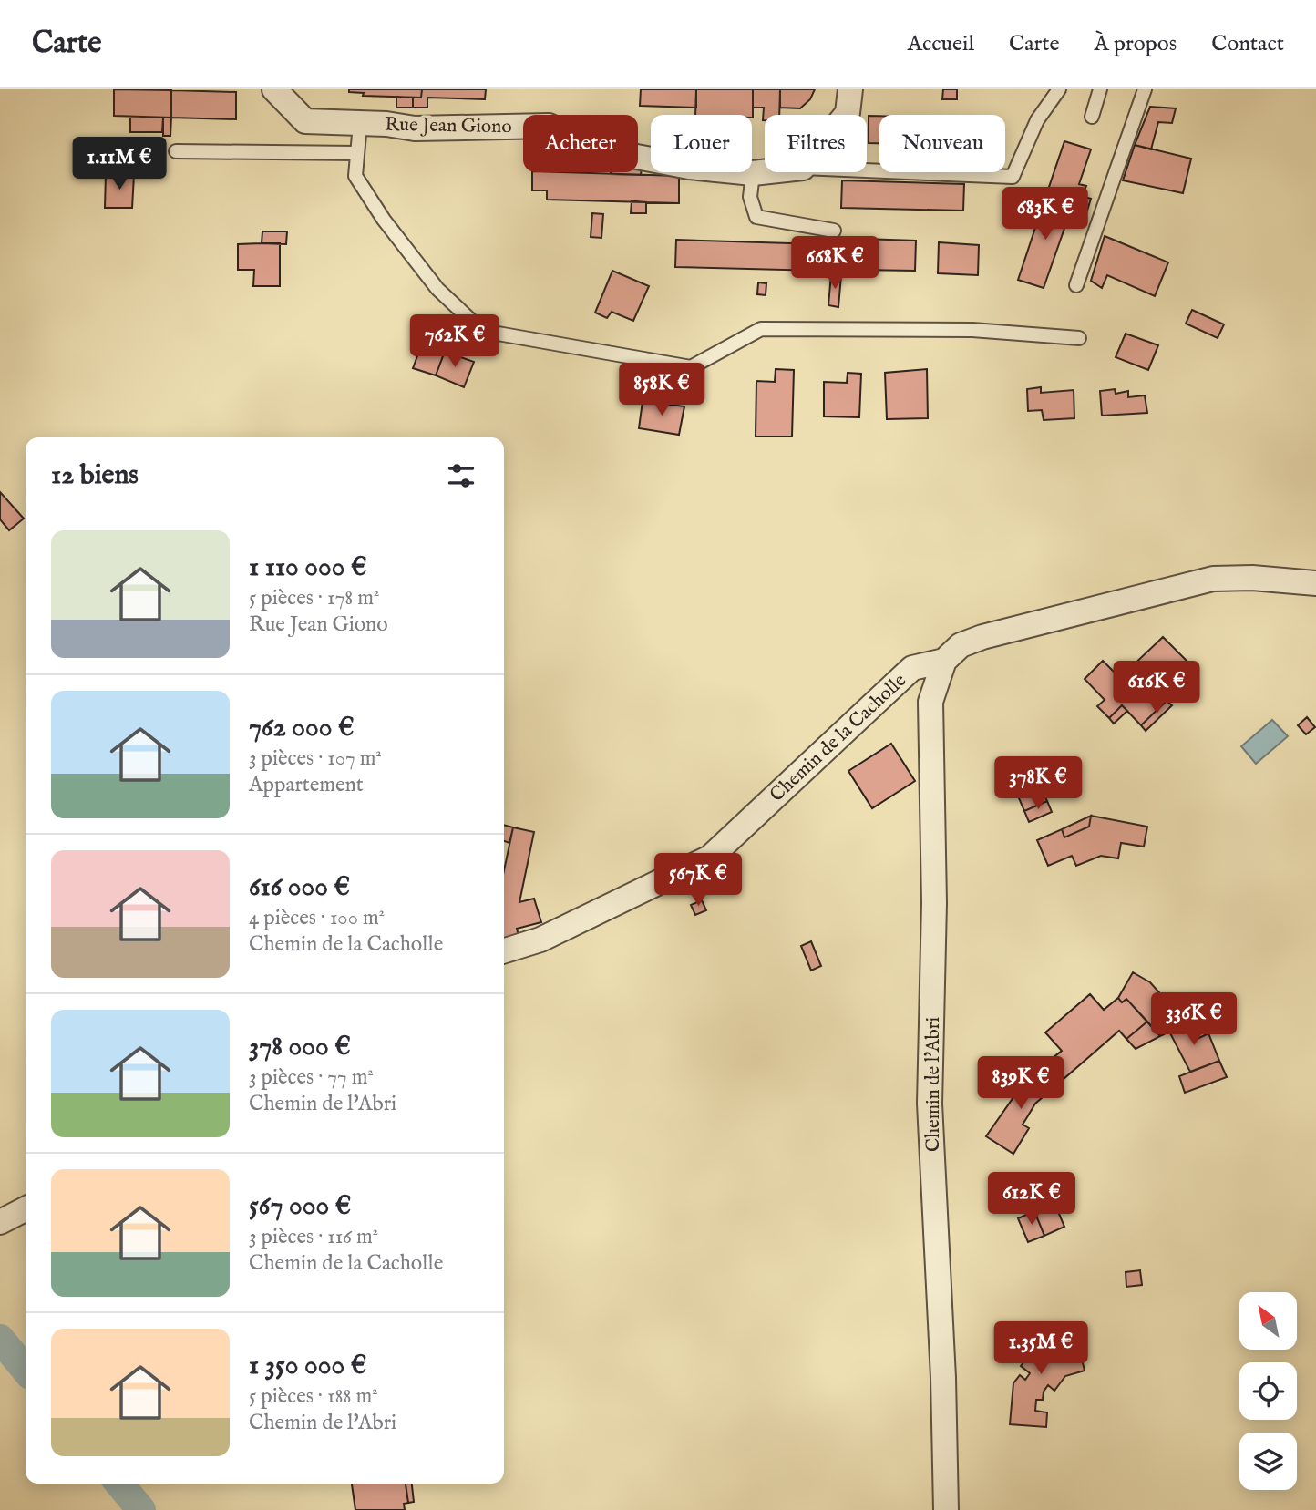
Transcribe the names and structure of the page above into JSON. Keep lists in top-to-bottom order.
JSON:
{
  "streets": {
    "street": ["Rue Jean Giono", "Chemin de la Cacholle", "Chemin de l'Abri"]
  },
  "crossings": [
    ["Chemin de la Cacholle", "Chemin de l'Abri"]
  ],
  "north": "top left",
  "page": {
    "header": "Carte",
    "nav": [
      "Accueil",
      "Carte",
      "À propos",
      "Contact"
    ],
    "chip": [
      "Acheter",
      "Louer",
      "Filtres",
      "Nouveau"
    ],
    "price": [
      "1.11M €",
      "683K €",
      "668K €",
      "762K €",
      "858K €",
      "616K €",
      "378K €",
      "567K €",
      "336K €",
      "839K €",
      "612K €",
      "1.35M €"
    ],
    "heading": "12 biens",
    "list": [
      {
        "name": "1 110 000 €",
        "note": "5 pièces · 178 m² · Rue Jean Giono"
      },
      {
        "name": "762 000 €",
        "note": "3 pièces · 107 m² · Appartement"
      },
      {
        "name": "616 000 €",
        "note": "4 pièces · 100 m² · Chemin de la Cacholle"
      },
      {
        "name": "378 000 €",
        "note": "3 pièces · 77 m² · Chemin de l'Abri"
      },
      {
        "name": "567 000 €",
        "note": "3 pièces · 116 m² · Chemin de la Cacholle"
      },
      {
        "name": "1 350 000 €",
        "note": "5 pièces · 188 m² · Chemin de l'Abri"
      }
    ]
  }
}
